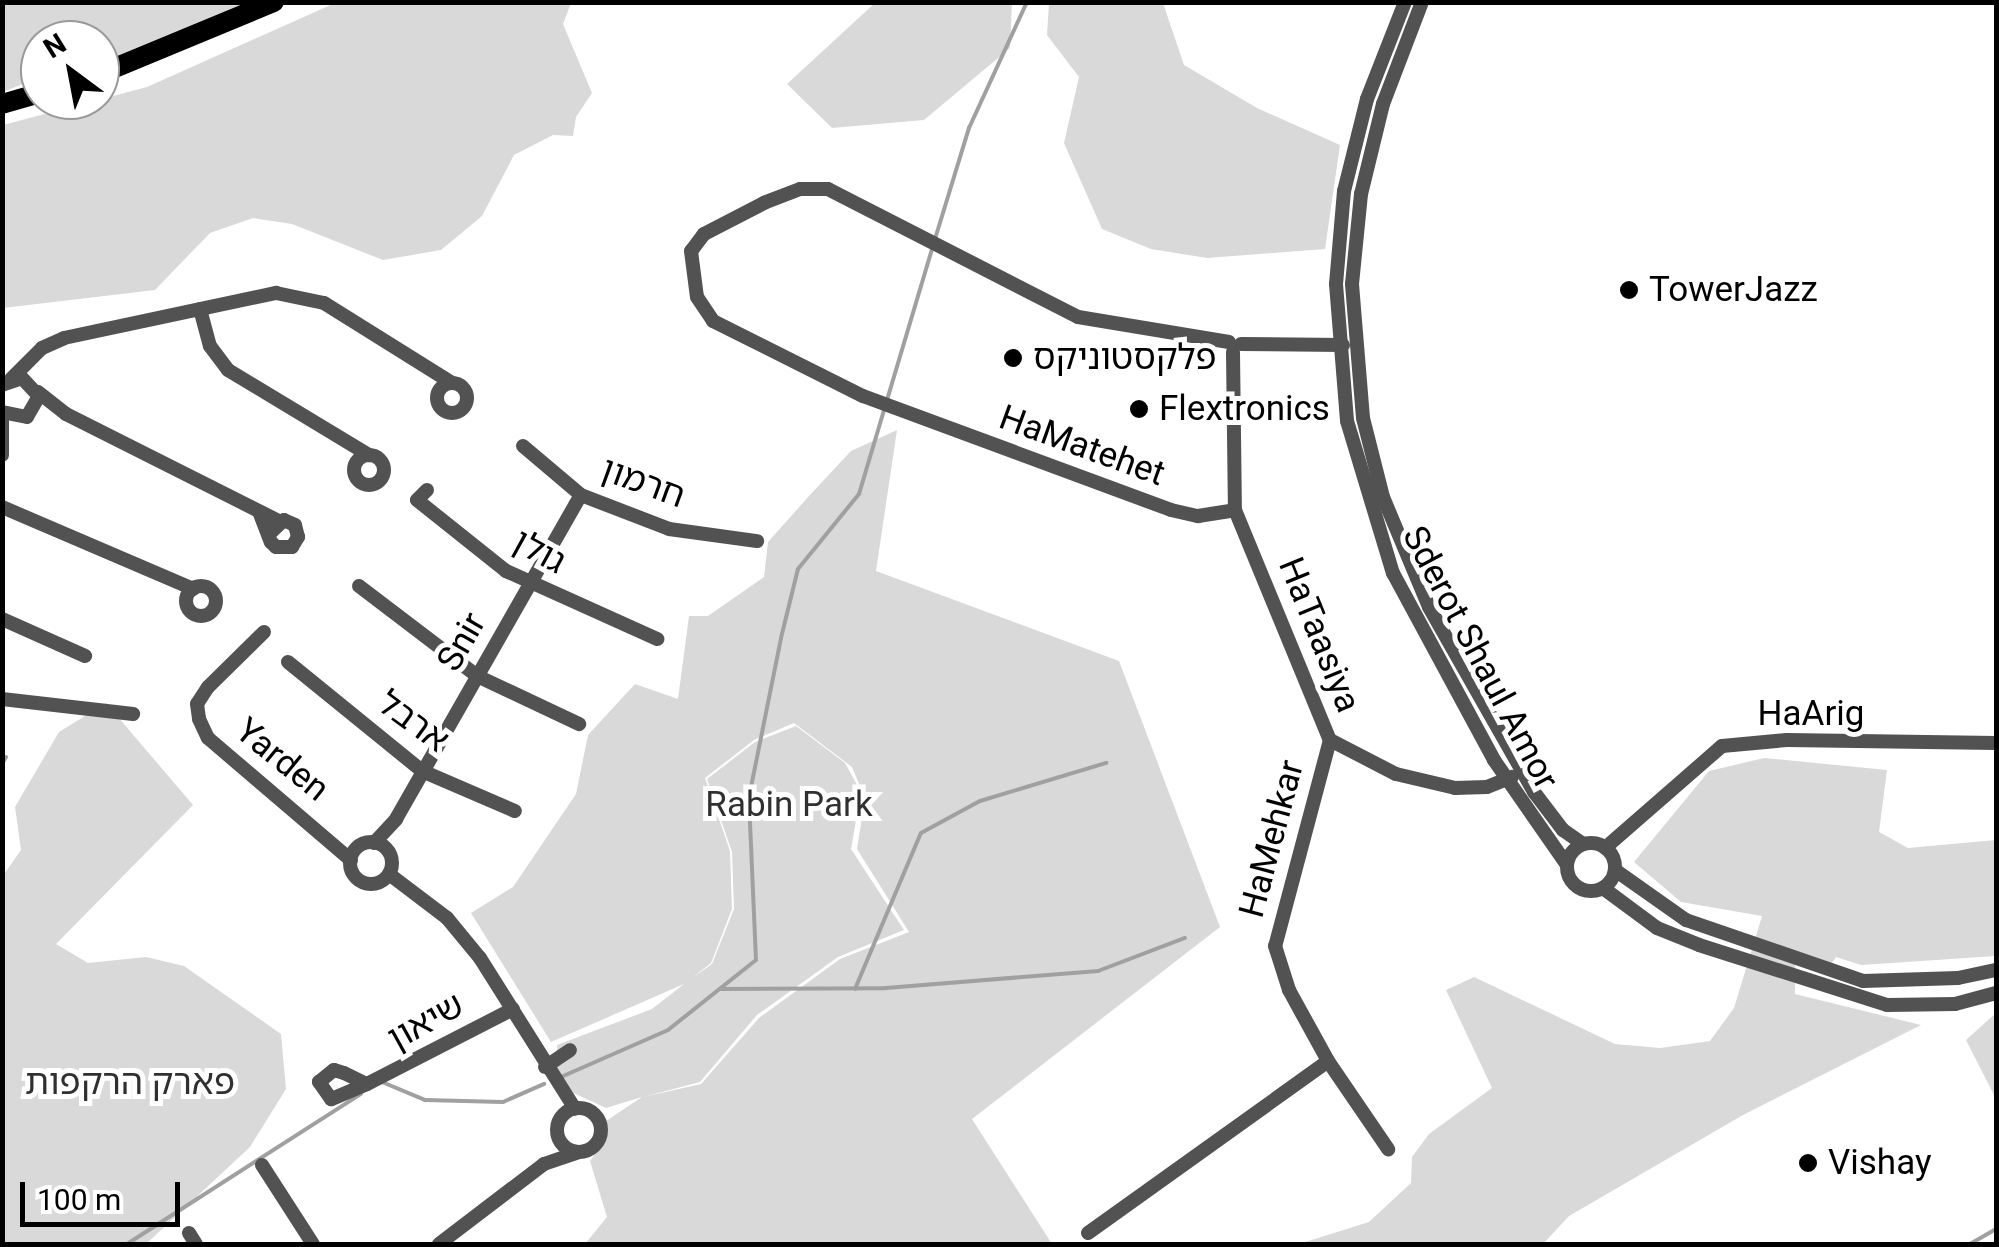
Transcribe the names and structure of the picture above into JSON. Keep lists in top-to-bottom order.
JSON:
{
  "streets": {
    "street": [
      "HaMatehet",
      "חרמון",
      "גולן",
      "HaTaasiya",
      "Snir",
      "Sderot Shaul Amor",
      "HaArig",
      "ארבל",
      "Yarden",
      "HaMehkar",
      "שיאון"
    ]
  },
  "crossings": [
    ["HaMatehet", "HaTaasiya"],
    ["HaMatehet", "Sderot Shaul Amor"],
    ["חרמון", "Snir"],
    ["גולן", "Snir"],
    ["HaTaasiya", "Sderot Shaul Amor"],
    ["HaTaasiya", "HaMehkar"],
    ["Snir", "ארבל"],
    ["Snir", "Yarden"],
    ["Sderot Shaul Amor", "HaArig"]
  ],
  "parks": ["Rabin Park", "פארק הרקפות"],
  "places": [
    "TowerJazz",
    "פלקסטוניקס",
    "Flextronics",
    "Vishay"
  ],
  "scale_bar": "100 m",
  "north": "top left"
}
